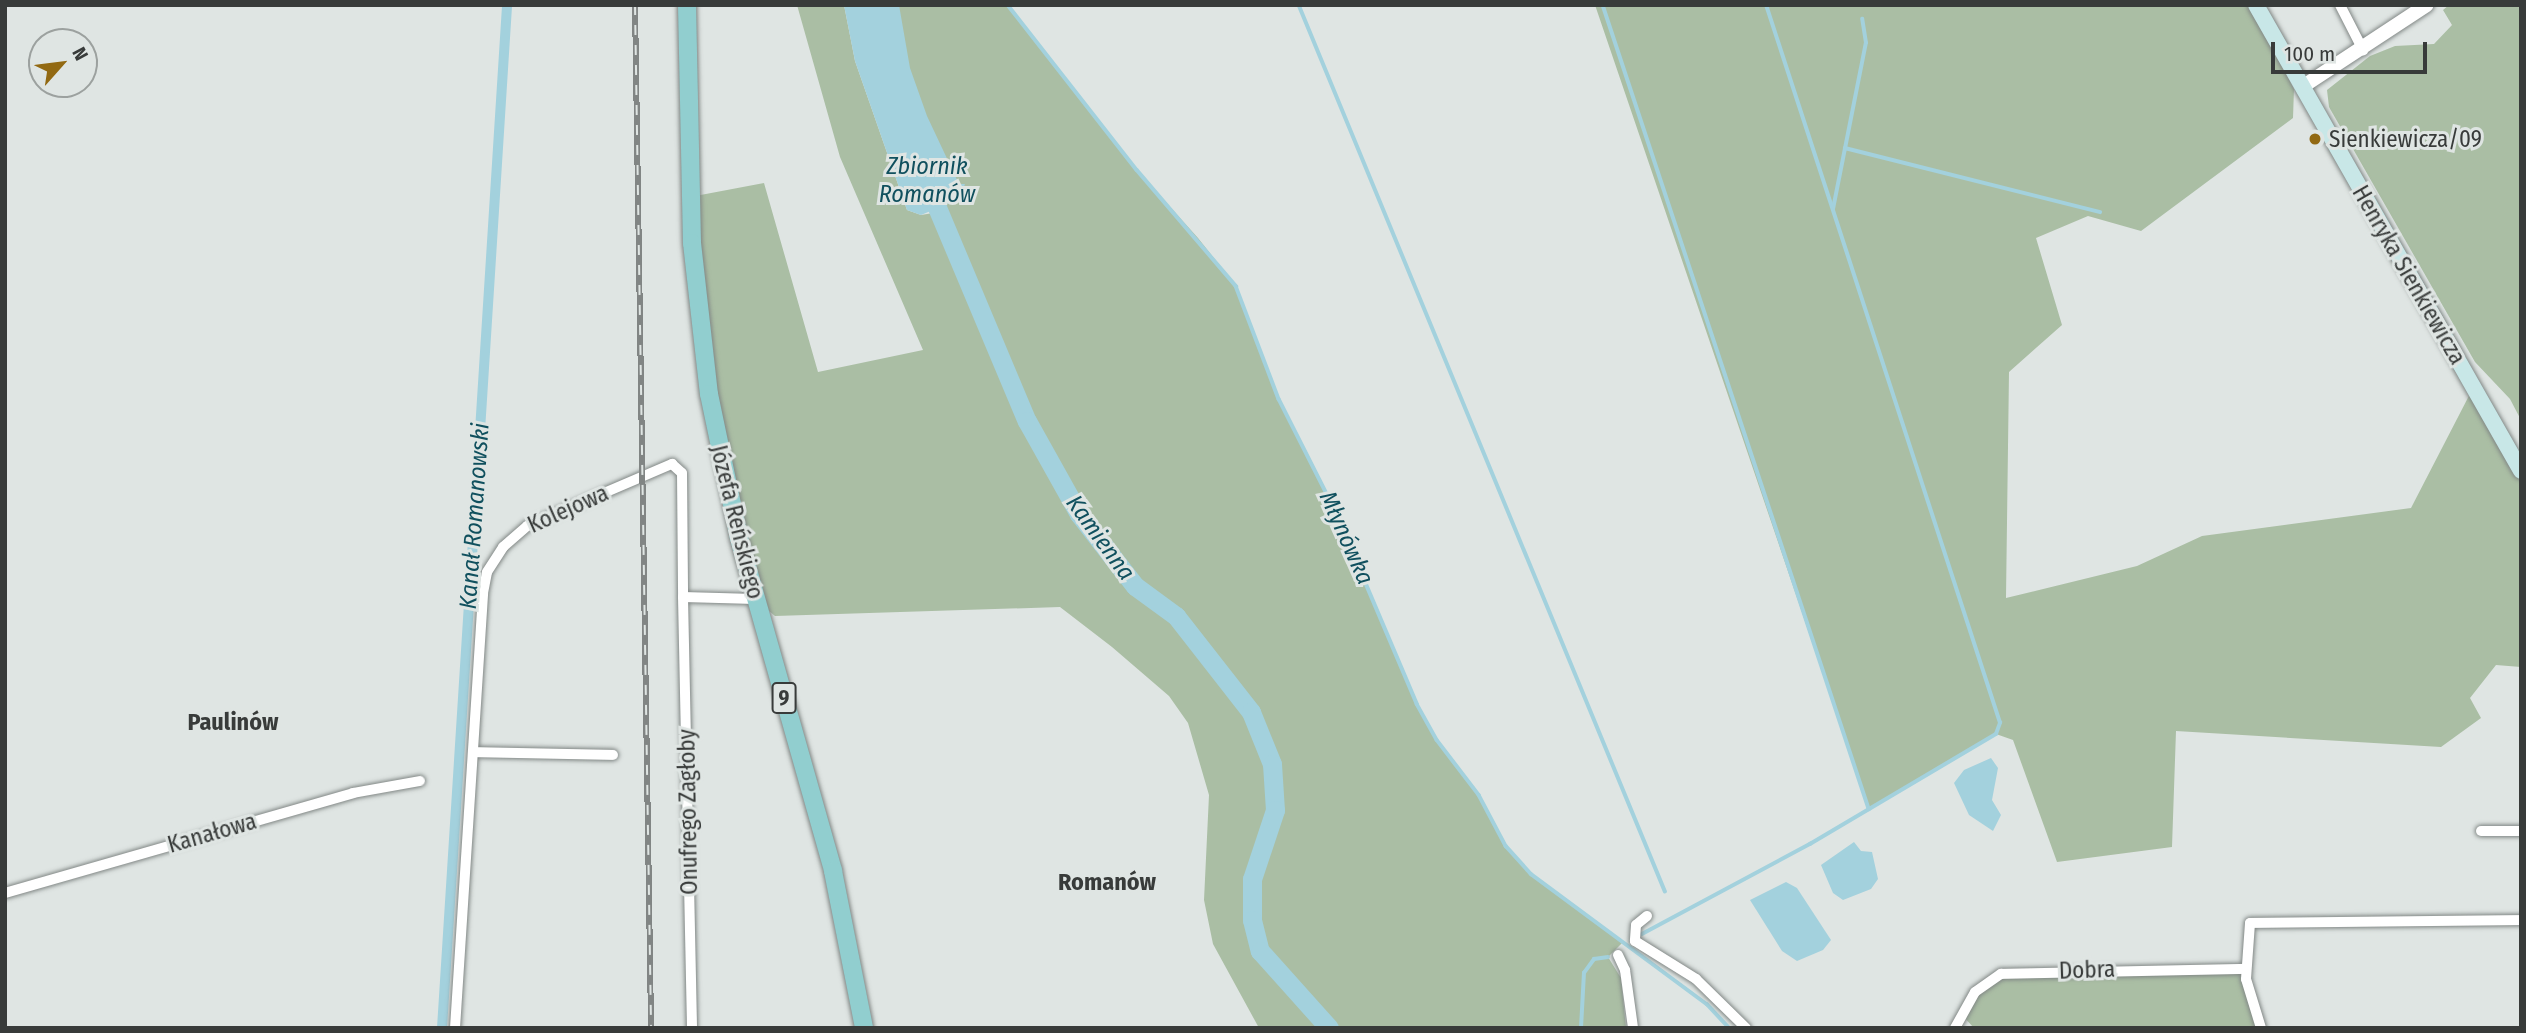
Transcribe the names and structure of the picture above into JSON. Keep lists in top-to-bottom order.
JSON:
{
  "streets": {
    "main road": ["Henryka Sienkiewicza", "Józefa Reńskiego", "9"],
    "street": [
      "Kolejowa",
      "Onufrego Zagłoby",
      "Kanałowa",
      "Dobra"
    ]
  },
  "crossings": [
    ["Kolejowa", "Onufrego Zagłoby"]
  ],
  "districts": ["Paulinów", "Romanów"],
  "water": [
    "Zbiornik Romanów",
    "Kanał Romanowski",
    "Kamienna",
    "Młynówka"
  ],
  "places": ["Sienkiewicza/09"],
  "scale_bar": "100 m",
  "north": "top right"
}
